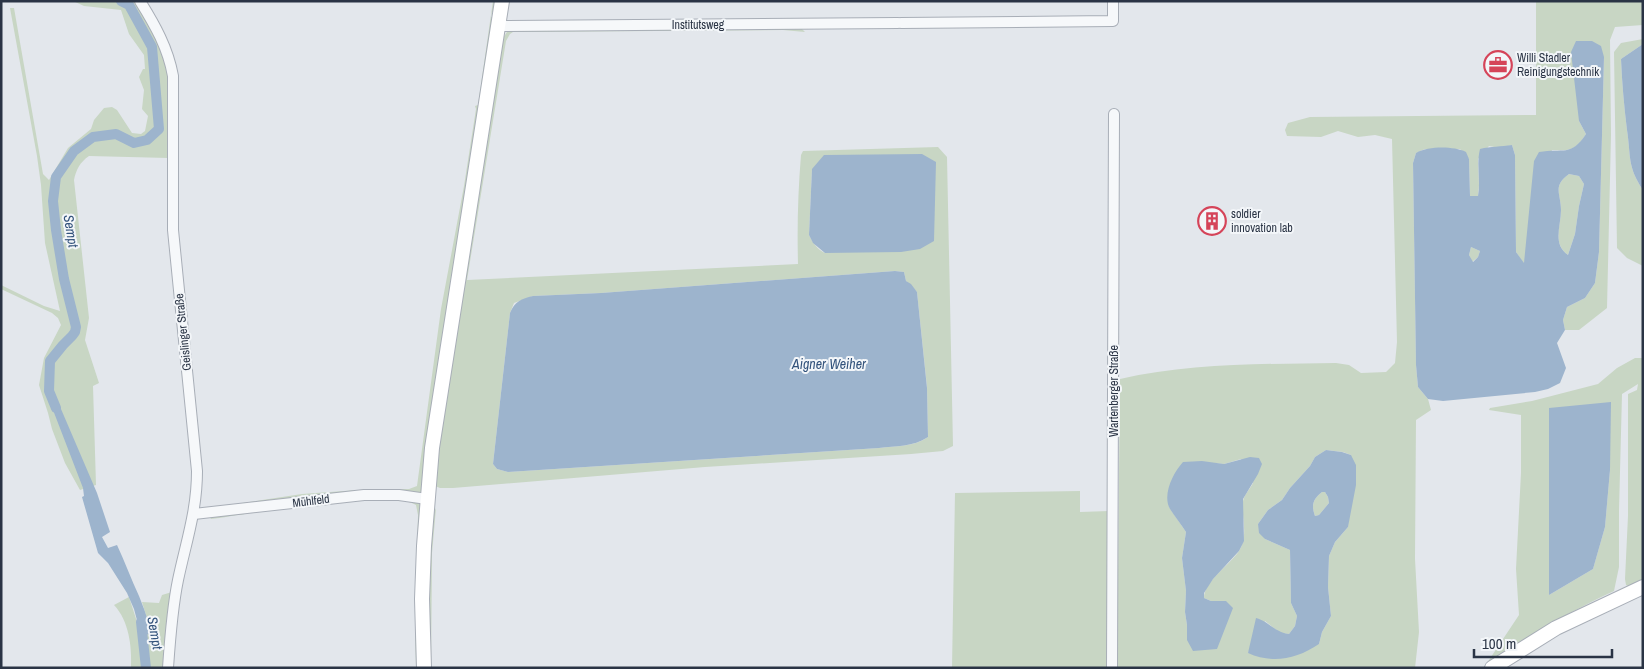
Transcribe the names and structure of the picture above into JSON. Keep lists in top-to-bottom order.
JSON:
{
  "streets": {
    "street": [
      "Institutsweg",
      "Geislinger Straße",
      "Wartenberger Straße",
      "Mühlfeld"
    ]
  },
  "crossings": [
    ["Geislinger Straße", "Mühlfeld"]
  ],
  "water": ["Sempt", "Aigner Weiher"],
  "places": {
    "office": ["Willi Stadler Reinigungstechnik"],
    "building": ["soldier innovation lab"]
  },
  "scale_bar": "100 m"
}
